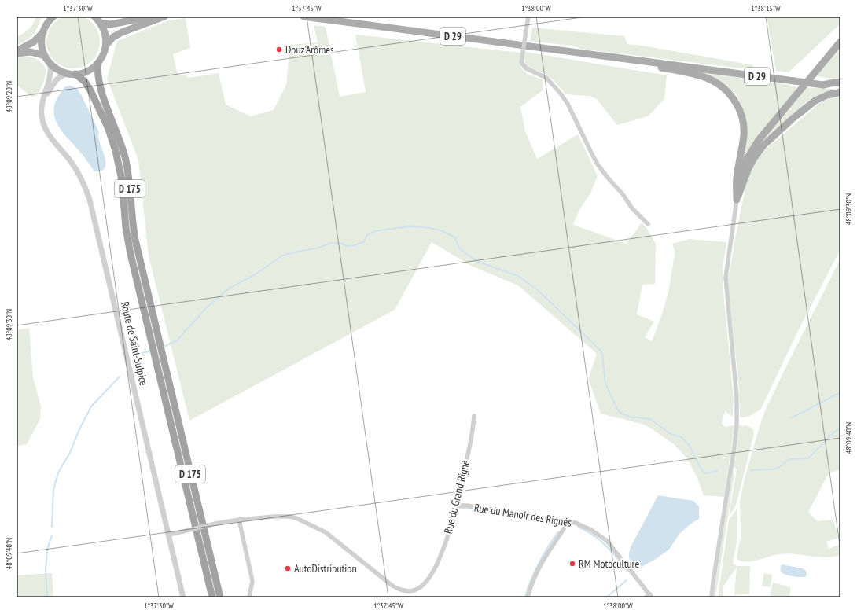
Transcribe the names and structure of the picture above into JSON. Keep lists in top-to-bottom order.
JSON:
{
  "streets": {
    "highway": ["D 175"],
    "main road": ["D 29"],
    "street": ["Route de Saint-Sulpice", "Rue du Grand Rigné", "Rue du Manoir des Rignés"]
  },
  "crossings": [
    ["Route de Saint-Sulpice", "Rue du Grand Rigné"],
    ["Rue du Grand Rigné", "Rue du Manoir des Rignés"]
  ],
  "places": ["Douz'Arômes", "RM Motoculture", "AutoDistribution"],
  "coordinates": [
    "1°37'30\"W",
    "1°37'45\"W",
    "1°38'00\"W",
    "1°38'15\"W",
    "48°09'20\"N",
    "48°09'30\"N",
    "48°09'40\"N"
  ]
}
